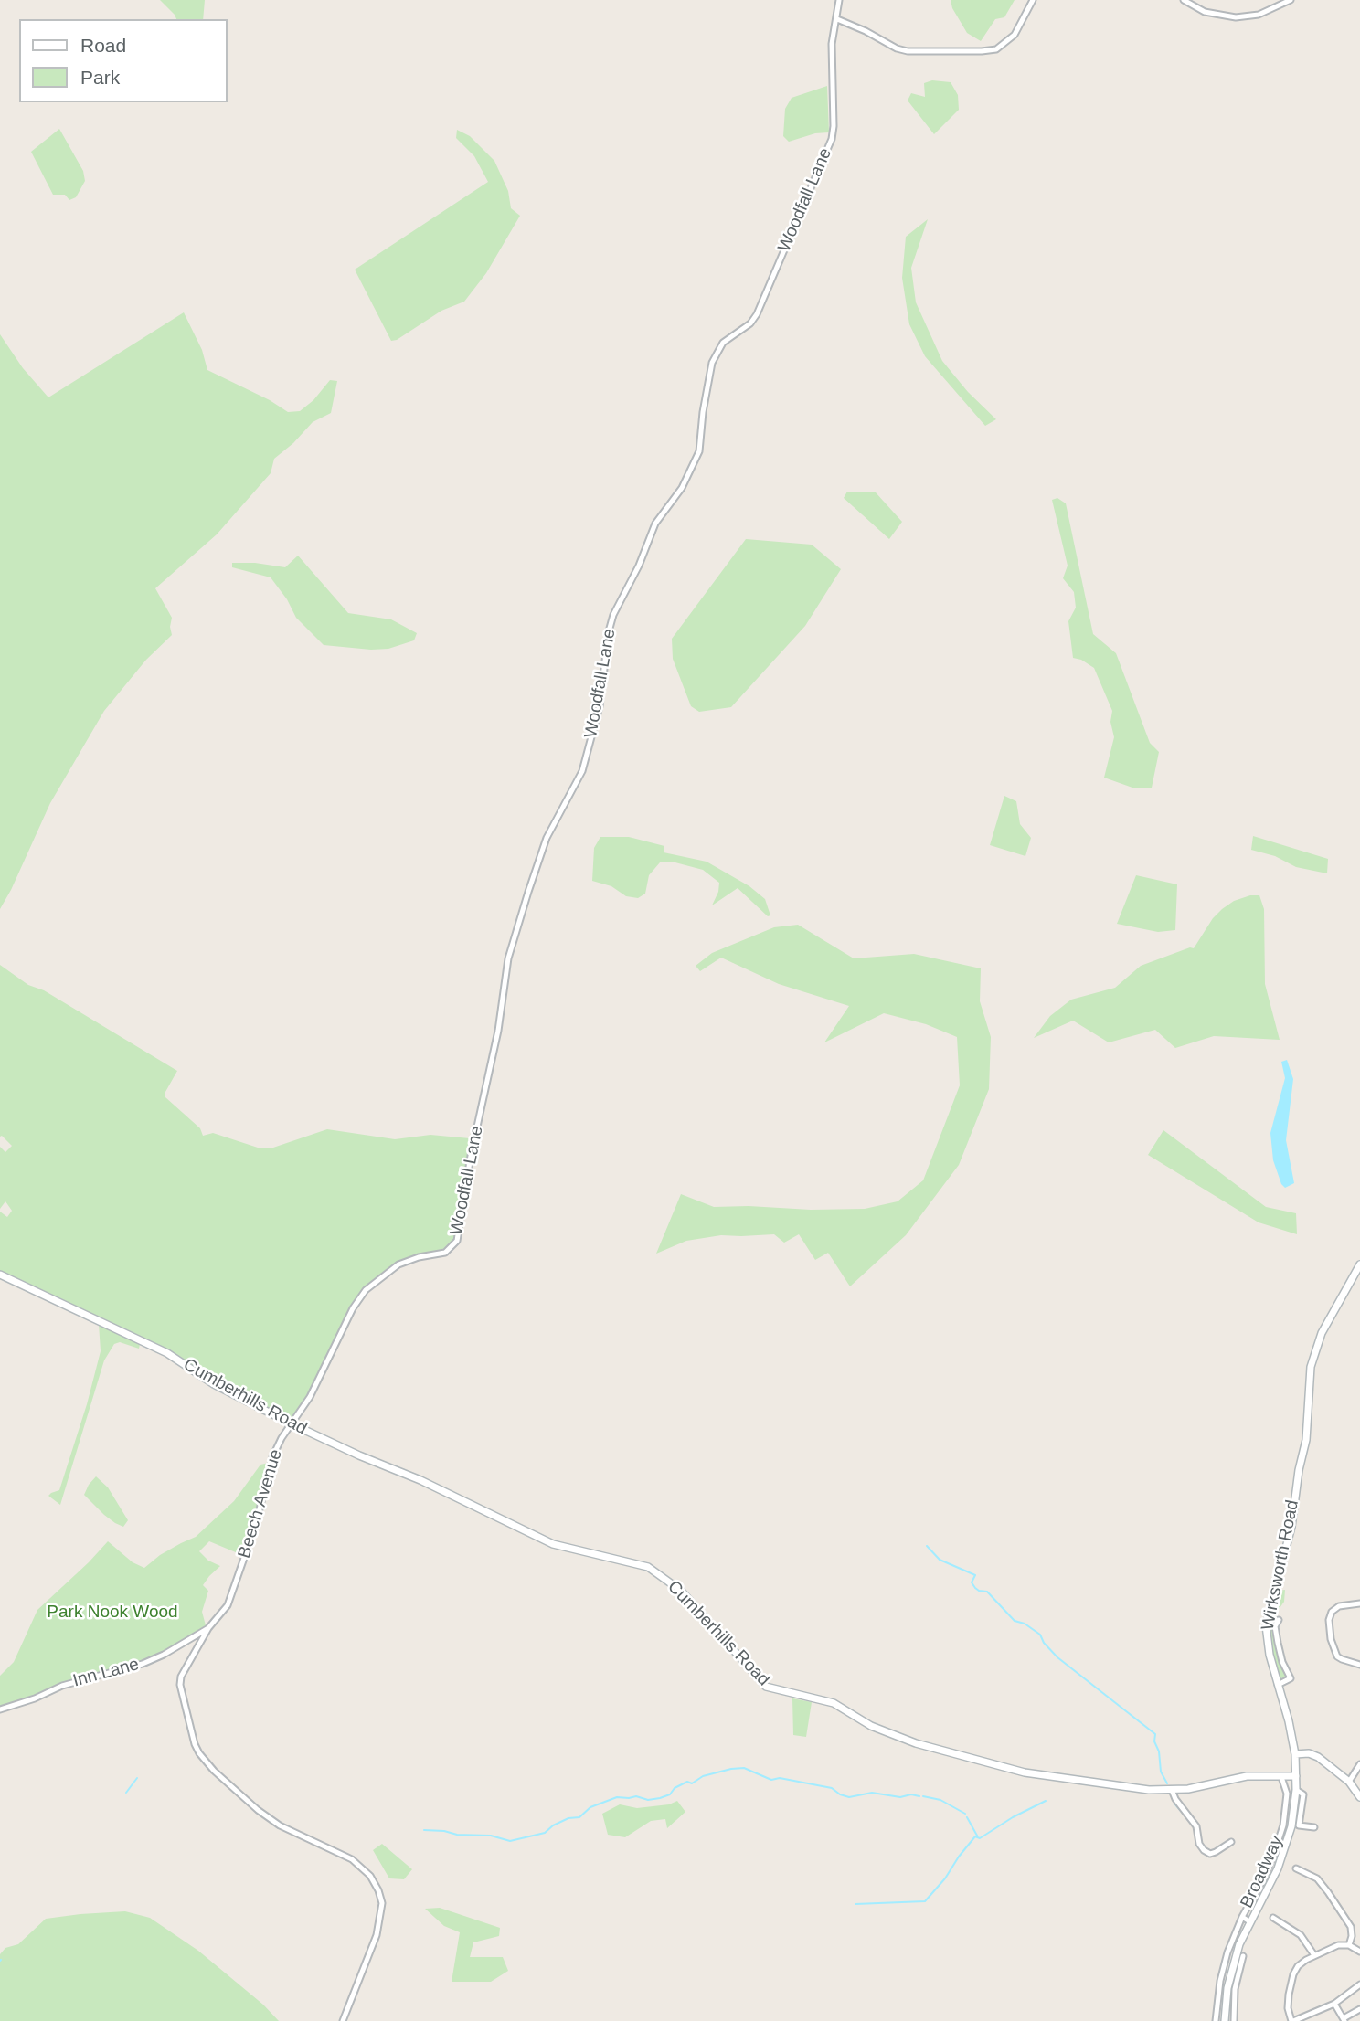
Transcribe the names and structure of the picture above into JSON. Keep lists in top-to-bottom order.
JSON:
{
  "streets": {
    "street": [
      "Woodfall Lane",
      "Cumberhills Road",
      "Beech Avenue",
      "Wirksworth Road",
      "Inn Lane",
      "Broadway"
    ]
  },
  "crossings": [
    ["Woodfall Lane", "Cumberhills Road"],
    ["Woodfall Lane", "Beech Avenue"],
    ["Cumberhills Road", "Beech Avenue"],
    ["Cumberhills Road", "Broadway"],
    ["Beech Avenue", "Inn Lane"],
    ["Wirksworth Road", "Broadway"]
  ],
  "parks": ["Park Nook Wood"],
  "legend": ["Road", "Park"]
}
